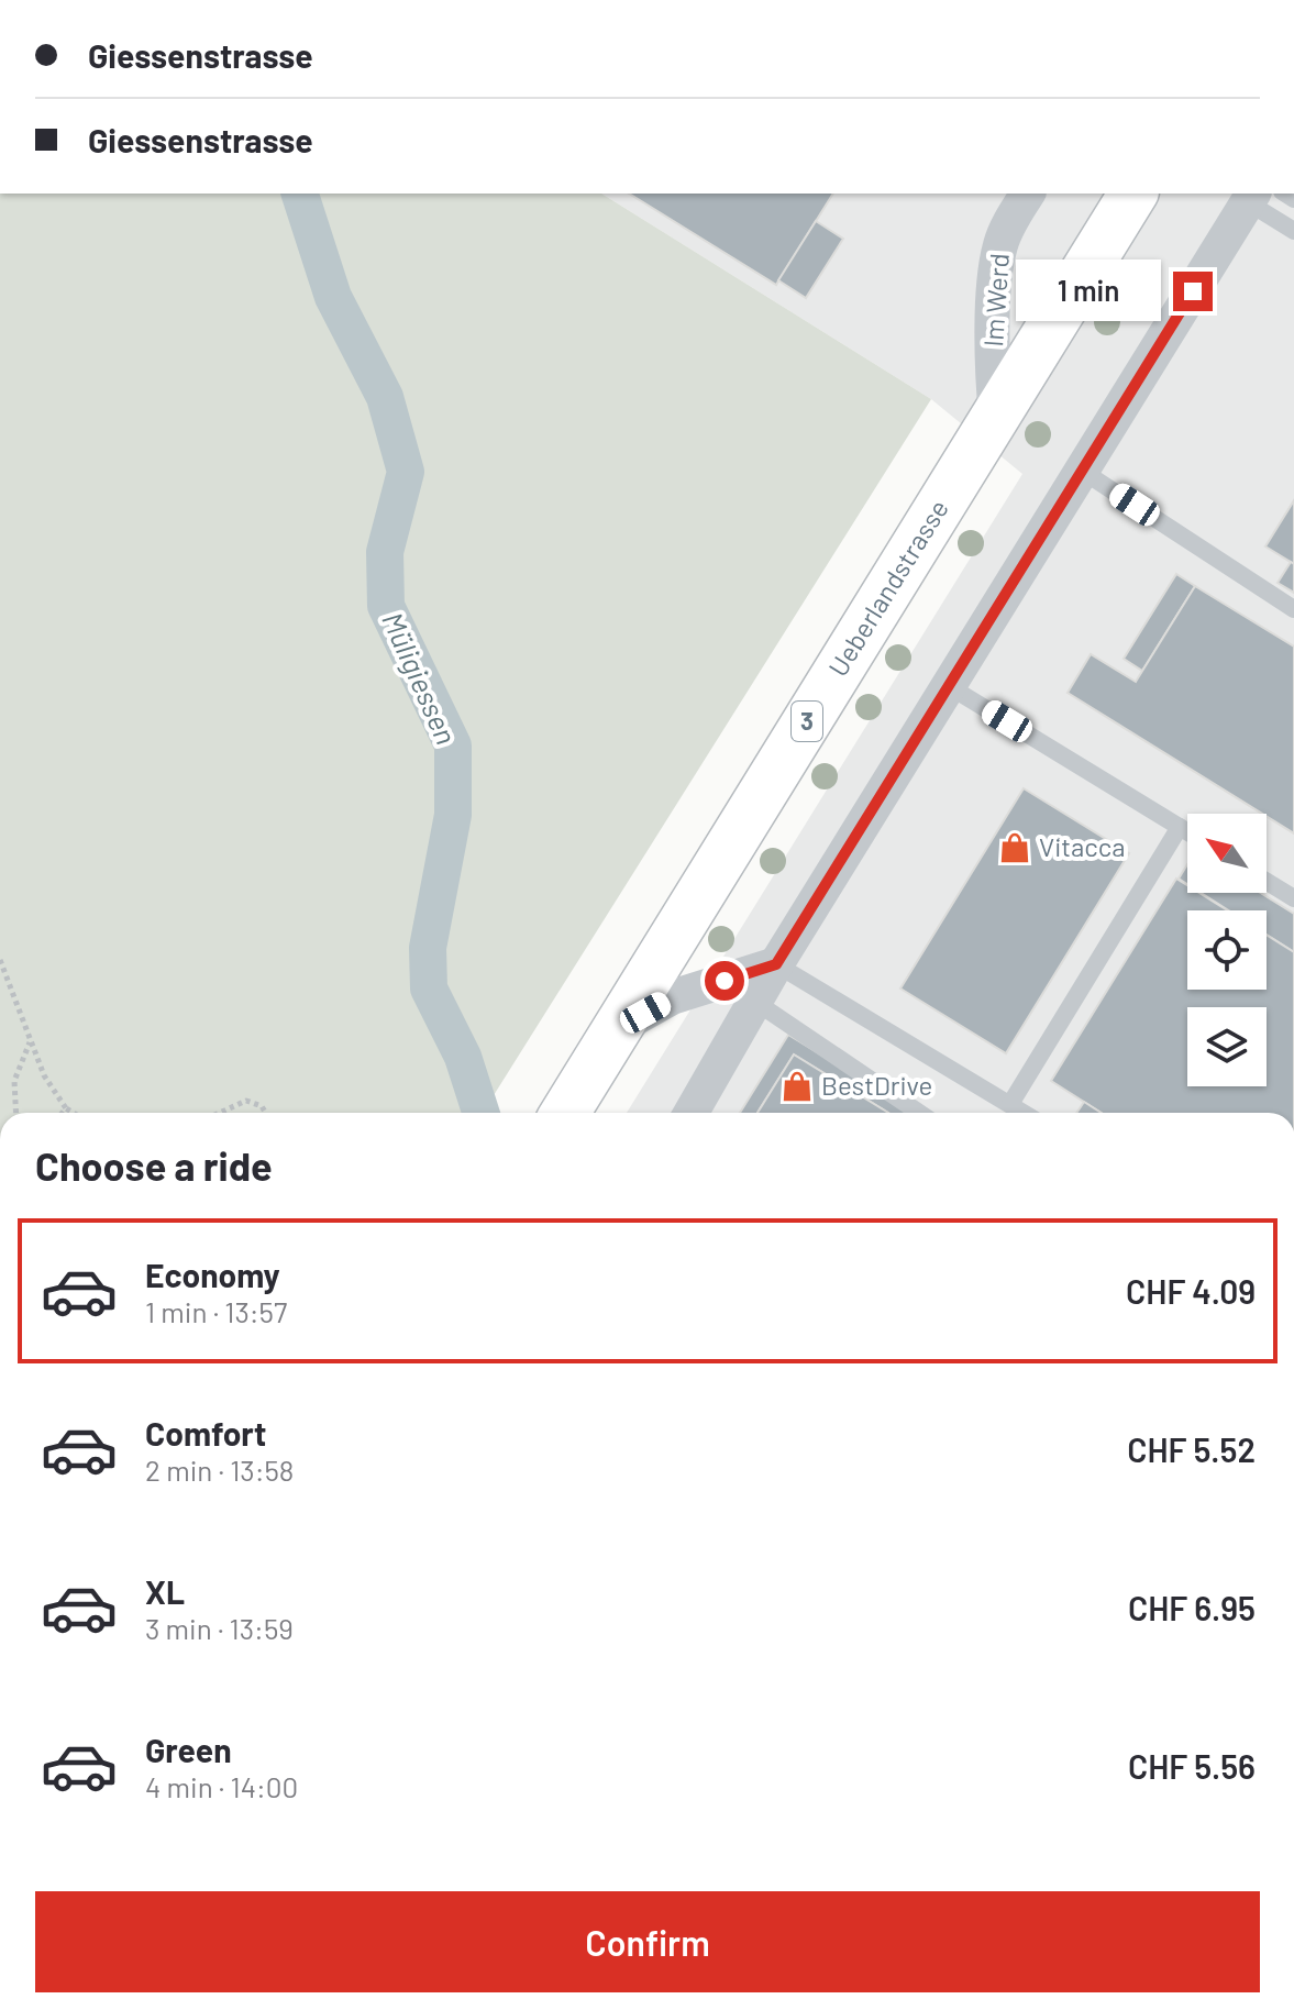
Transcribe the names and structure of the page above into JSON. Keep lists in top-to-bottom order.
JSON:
{
  "streets": {
    "main road": ["Ueberlandstrasse", "3"],
    "street": ["Im Werd"]
  },
  "crossings": [
    ["Im Werd", "Ueberlandstrasse"]
  ],
  "water": ["Müligiessen"],
  "places": {
    "shop": ["Vitacca", "BestDrive"]
  },
  "north": "top left",
  "page": {
    "banner": ["Giessenstrasse", "Giessenstrasse"],
    "bubble": "1 min",
    "heading": "Choose a ride",
    "list": [
      {
        "name": "Economy",
        "note": "1 min · 13:57",
        "value": "CHF 4.09"
      },
      {
        "name": "Comfort",
        "note": "2 min · 13:58",
        "value": "CHF 5.52"
      },
      {
        "name": "XL",
        "note": "3 min · 13:59",
        "value": "CHF 6.95"
      },
      {
        "name": "Green",
        "note": "4 min · 14:00",
        "value": "CHF 5.56"
      }
    ],
    "buttons": "Confirm"
  }
}
